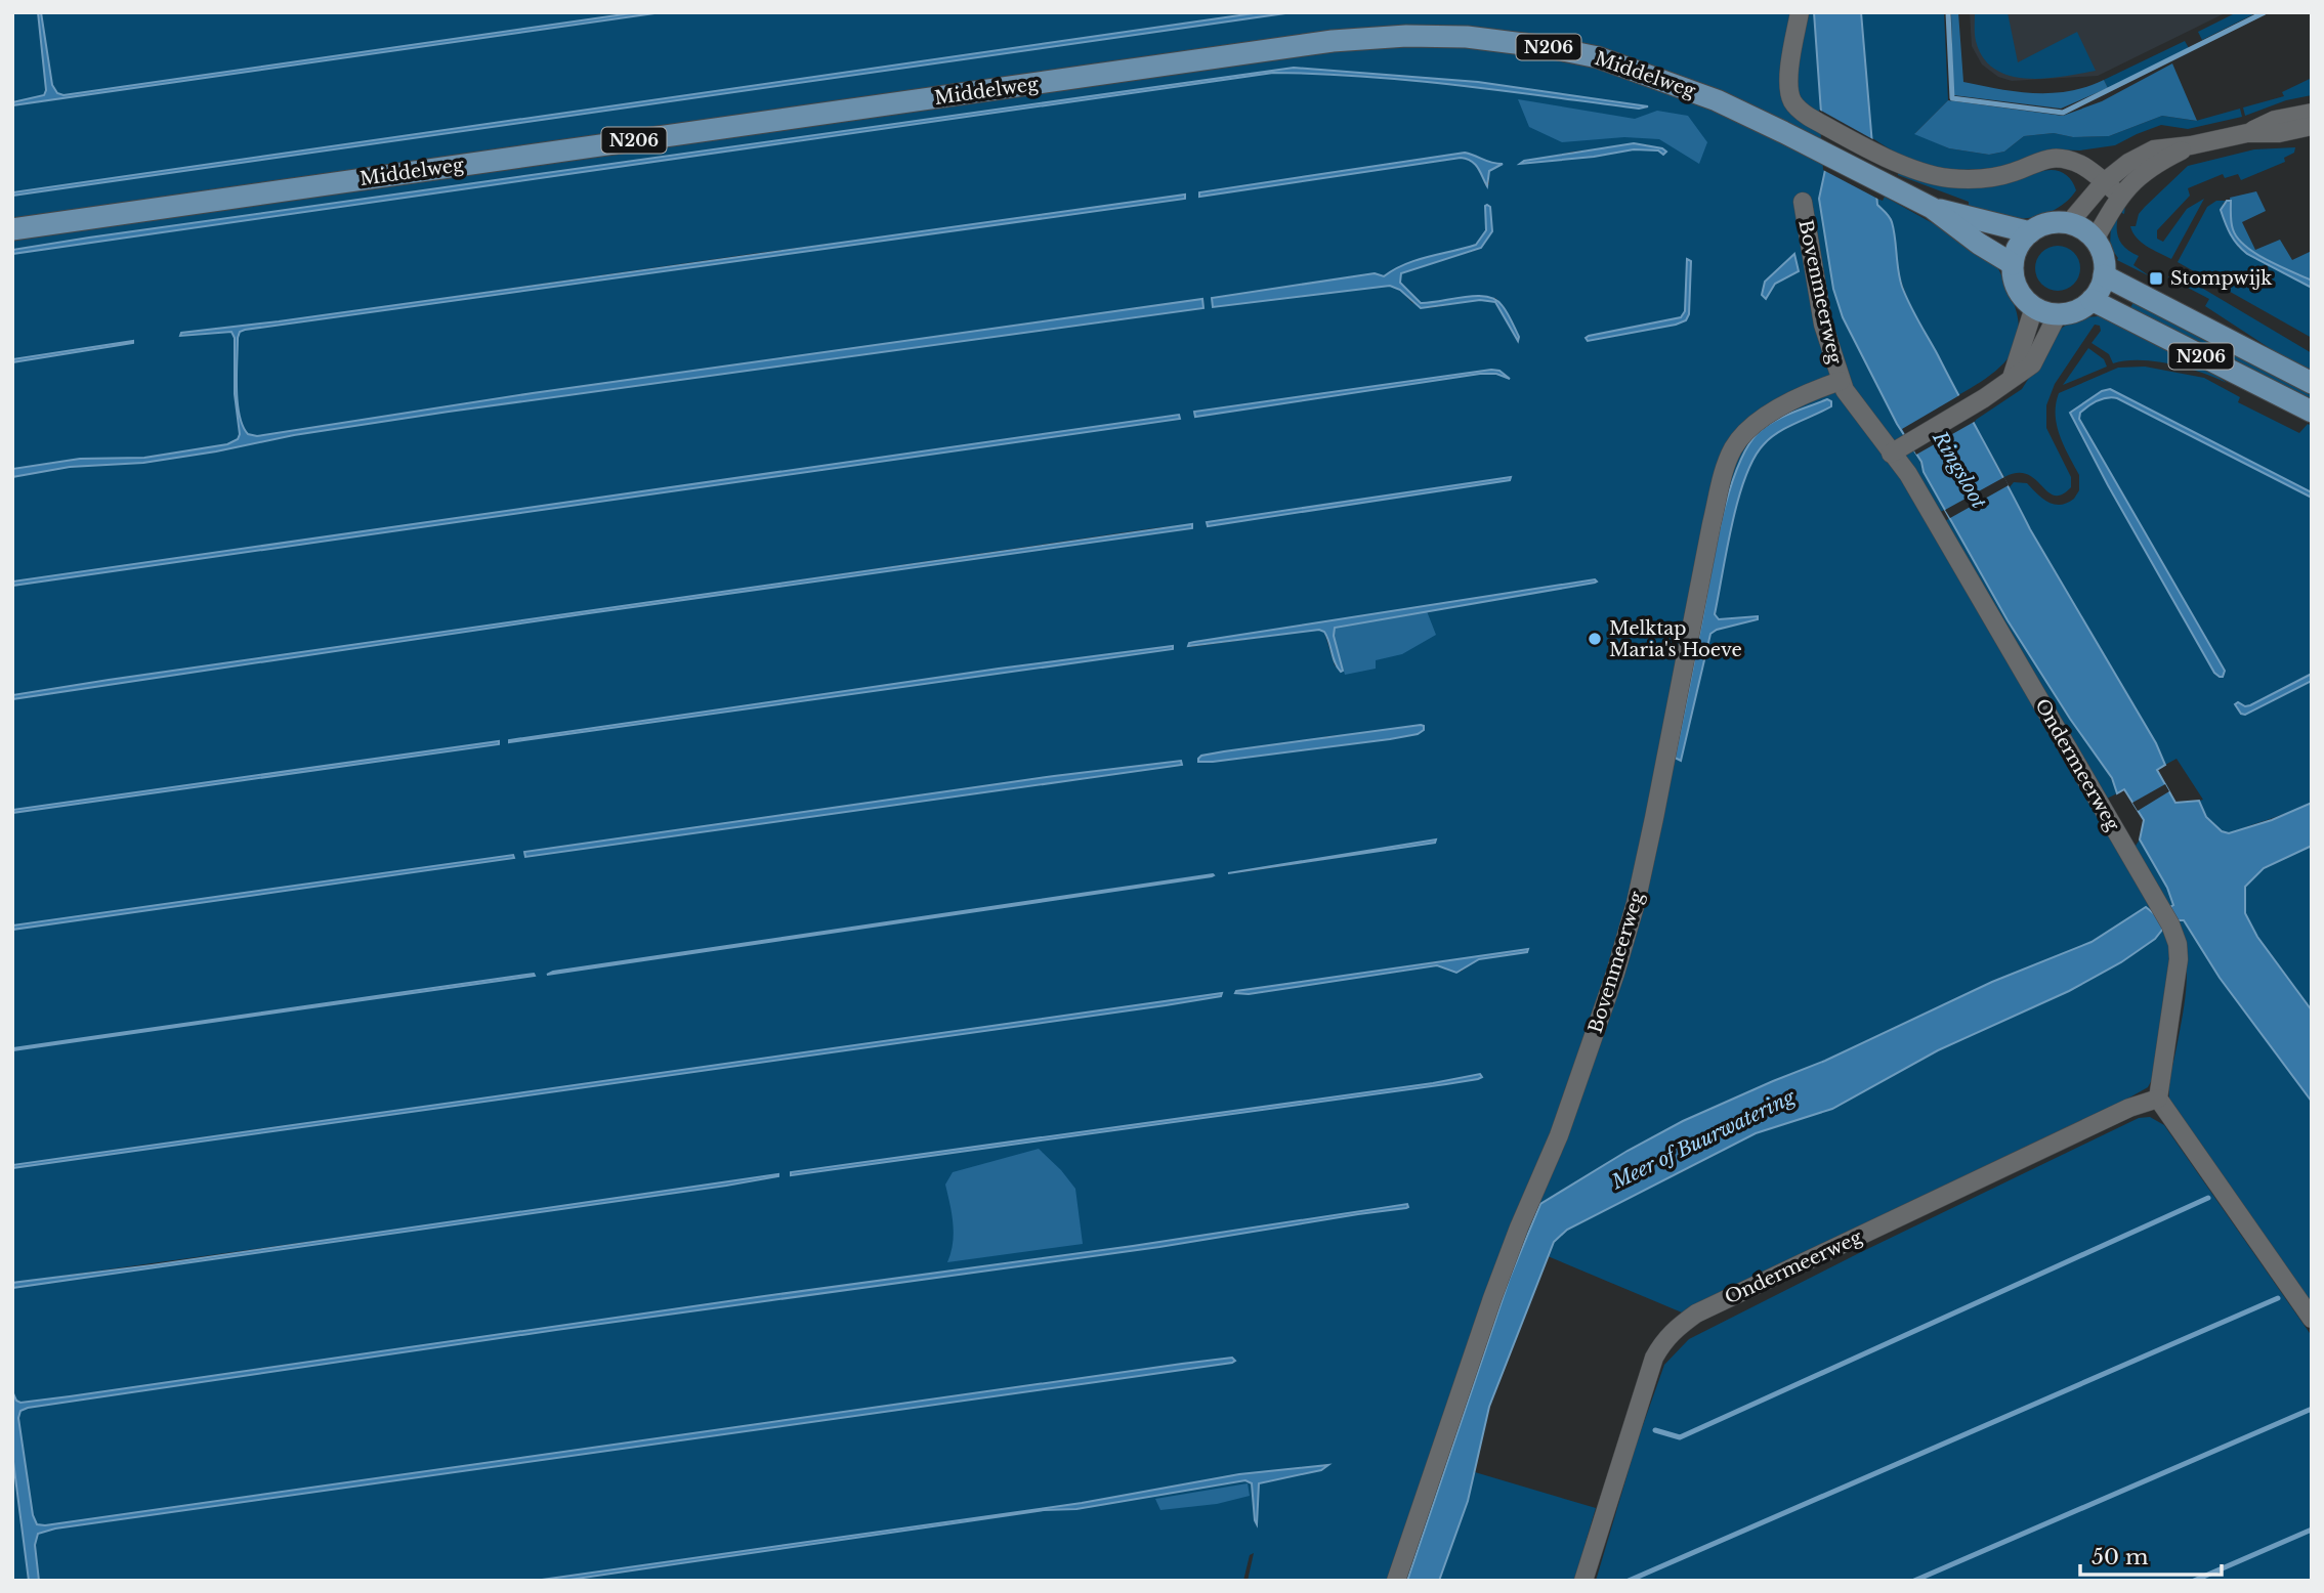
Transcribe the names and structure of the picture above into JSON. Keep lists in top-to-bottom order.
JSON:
{
  "streets": {
    "main road": ["N206", "Middelweg"],
    "street": ["Bovenmeerweg", "Ondermeerweg"]
  },
  "crossings": [
    ["N206", "Middelweg"],
    ["Bovenmeerweg", "Ondermeerweg"]
  ],
  "water": ["Ringsloot", "Meer of Buurwatering"],
  "places": {
    "transit": ["Stompwijk"],
    "other": ["Melktap Maria's Hoeve"]
  },
  "scale_bar": "50 m"
}
